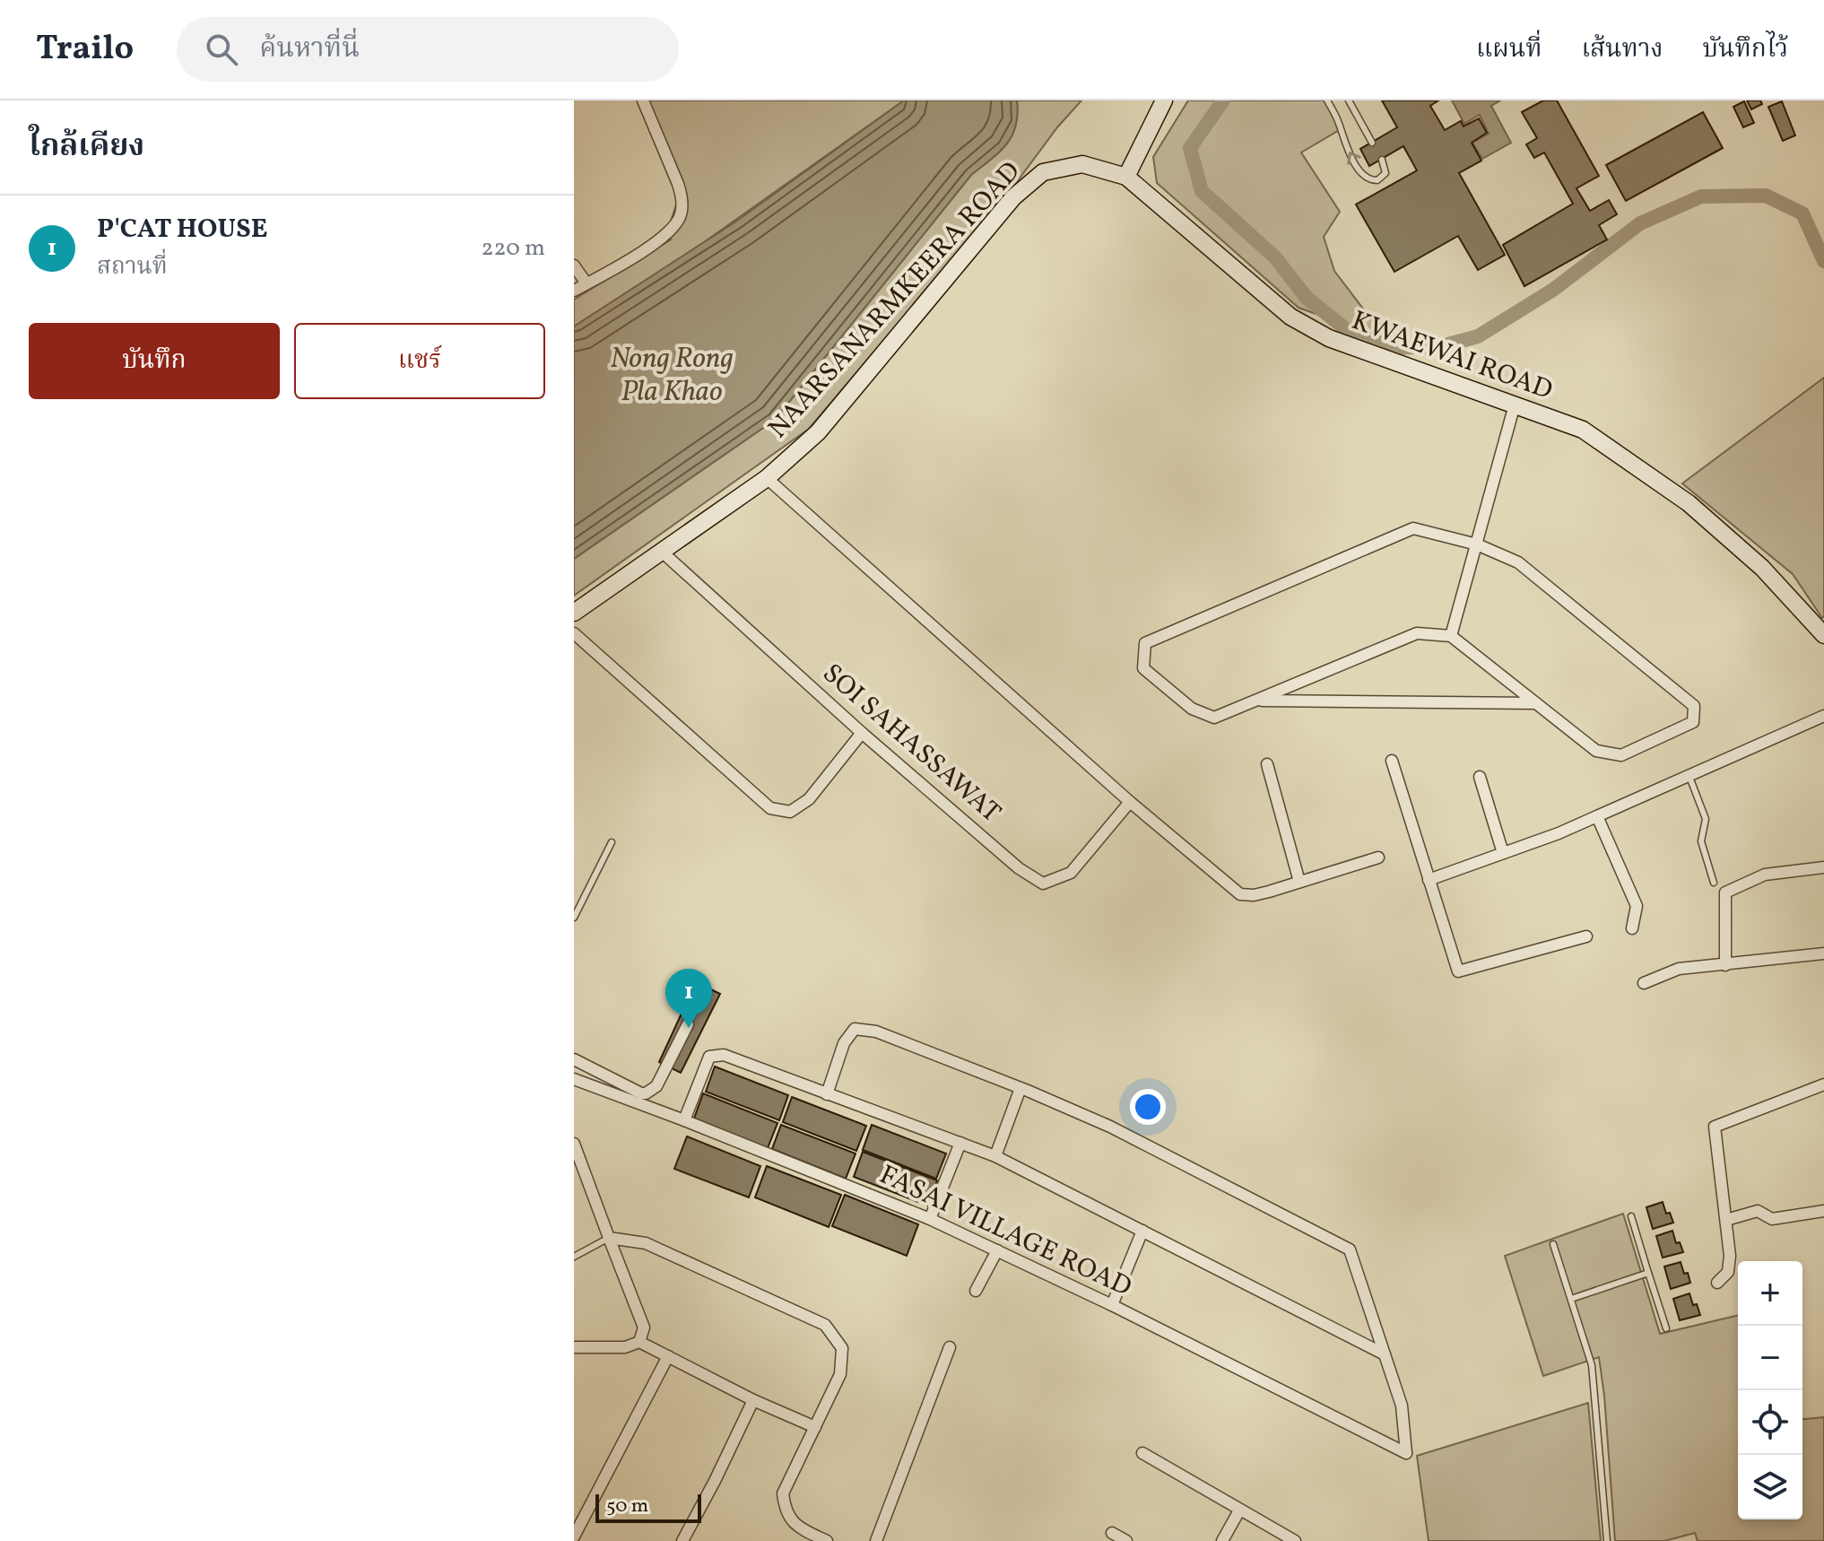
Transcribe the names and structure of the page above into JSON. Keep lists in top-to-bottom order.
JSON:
{
  "streets": {
    "street": [
      "NAARSANARMKEERA ROAD",
      "KWAEWAI ROAD",
      "SOI SAHASSAWAT",
      "FASAI VILLAGE ROAD"
    ]
  },
  "crossings": [
    ["NAARSANARMKEERA ROAD", "KWAEWAI ROAD"],
    ["NAARSANARMKEERA ROAD", "SOI SAHASSAWAT"]
  ],
  "water": ["Nong Rong Pla Khao"],
  "scale_bar": "50 m",
  "page": {
    "header": "Trailo",
    "search": "ค้นหาที่นี่",
    "nav": ["แผนที่", "เส้นทาง", "บันทึกไว้"],
    "heading": "ใกล้เคียง",
    "list": [
      {
        "mark": "1",
        "name": "P'CAT HOUSE",
        "note": "สถานที่",
        "value": "220 m"
      }
    ],
    "buttons": ["บันทึก", "แชร์"],
    "pins": "1",
    "map_buttons": ["+", "−"],
    "scale": "50 m"
  }
}
